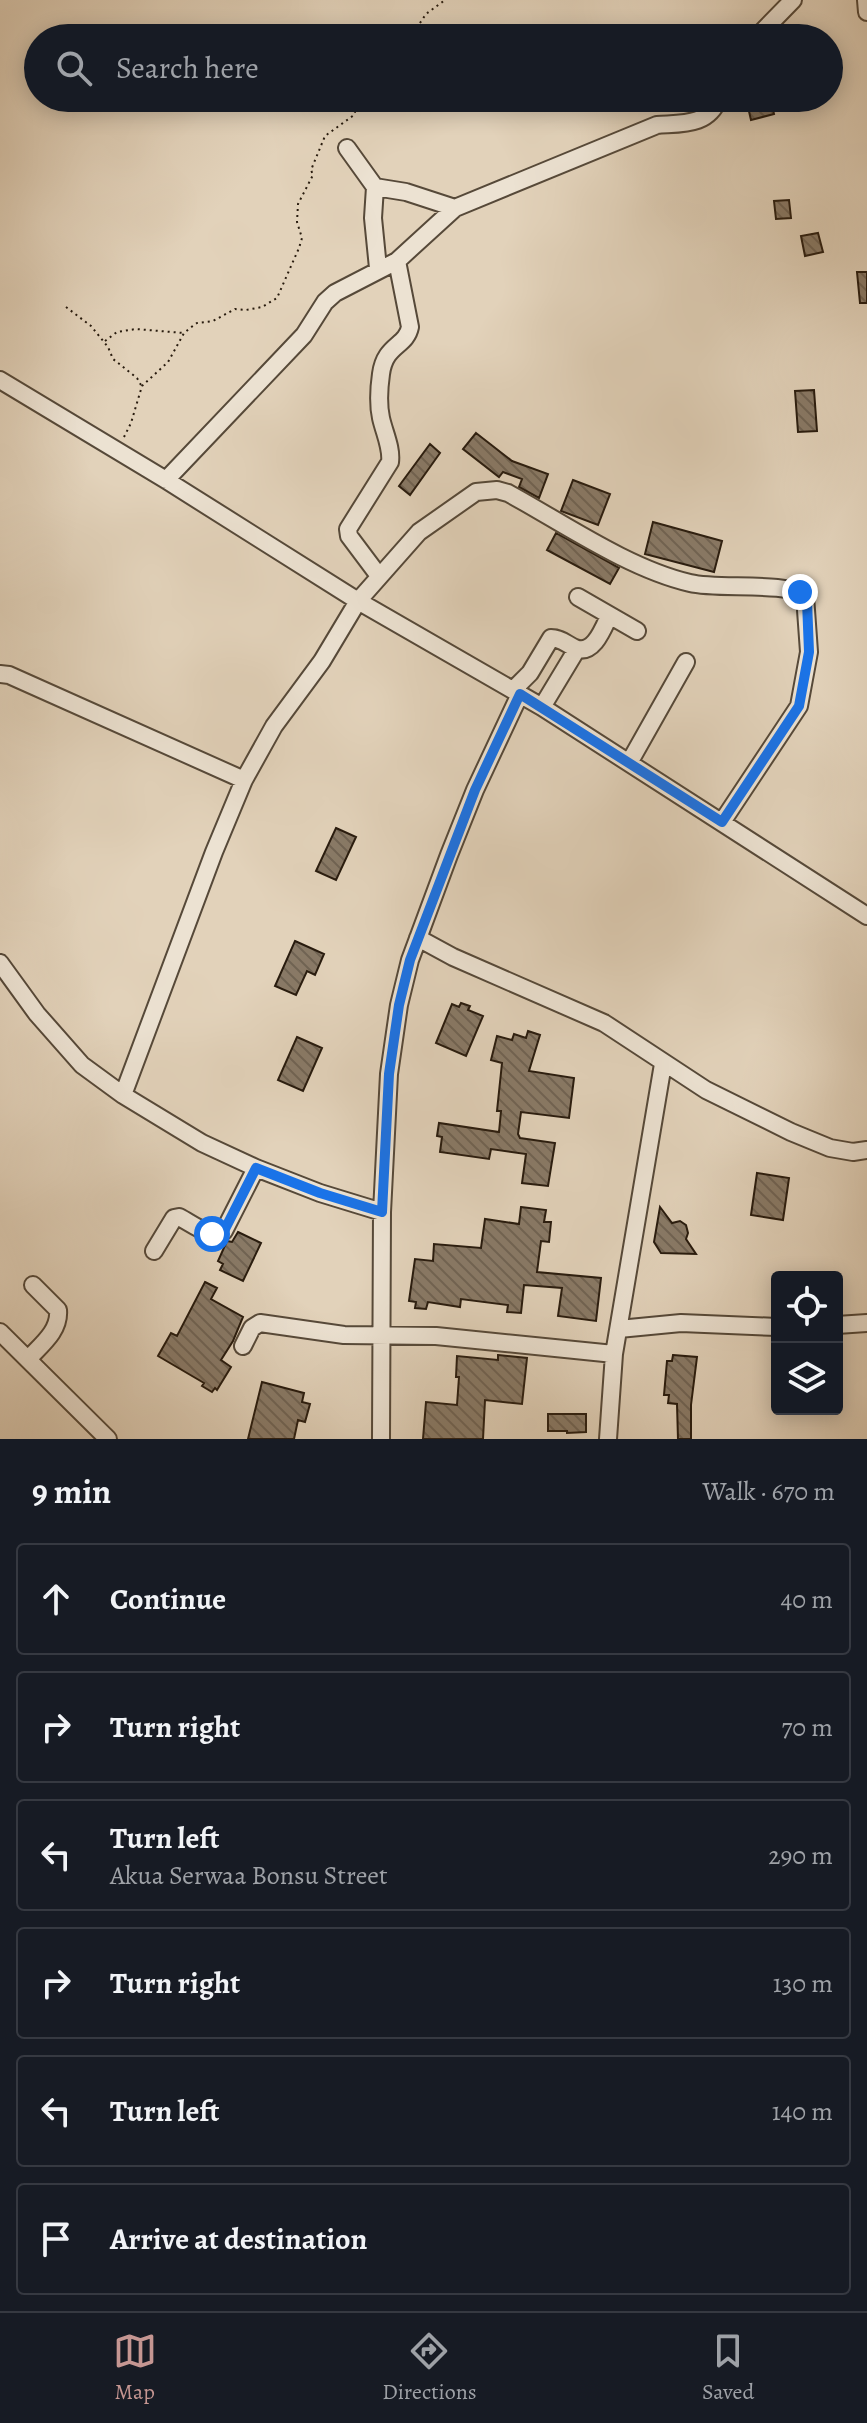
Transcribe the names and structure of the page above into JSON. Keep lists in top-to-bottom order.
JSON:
{
  "page": {
    "search": "Search here",
    "heading": ["9 min", "Walk · 670 m"],
    "list": [
      ["Continue", "40 m"],
      ["Turn right", "70 m"],
      ["Turn left", "Akua Serwaa Bonsu Street", "290 m"],
      ["Turn right", "130 m"],
      ["Turn left", "140 m"],
      "Arrive at destination"
    ],
    "nav": ["Map", "Directions", "Saved"]
  }
}
